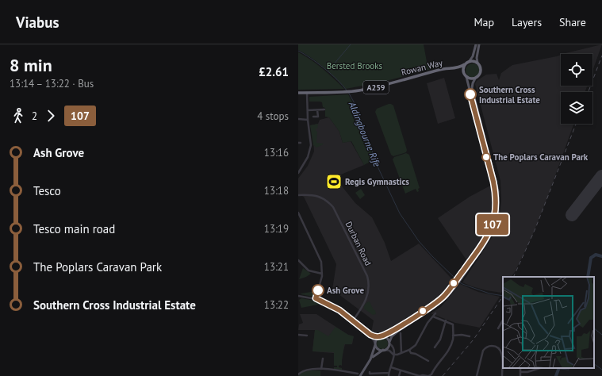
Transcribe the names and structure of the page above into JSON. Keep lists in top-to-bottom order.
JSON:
{
  "streets": {
    "highway": ["Rowan Way", "A259"],
    "street": ["Durban Road"]
  },
  "water": ["Aldingbourne Rife"],
  "parks": ["Bersted Brooks"],
  "places": {
    "other": ["Southern Cross Industrial Estate", "The Poplars Caravan Park", "Ash Grove"],
    "sports": ["Regis Gymnastics"]
  },
  "lines": ["bus line 107"],
  "page": {
    "header": "Viabus",
    "nav": ["Map", "Layers", "Share"],
    "heading": ["8 min", "13:14 – 13:22 · Bus", "£2.61"],
    "on_map": "107",
    "legs": ["2", "107", "4 stops"],
    "list": [
      {
        "name": "Ash Grove",
        "value": "13:16"
      },
      {
        "name": "Tesco",
        "value": "13:18"
      },
      {
        "name": "Tesco main road",
        "value": "13:19"
      },
      {
        "name": "The Poplars Caravan Park",
        "value": "13:21"
      },
      {
        "name": "Southern Cross Industrial Estate",
        "value": "13:22"
      }
    ]
  }
}
